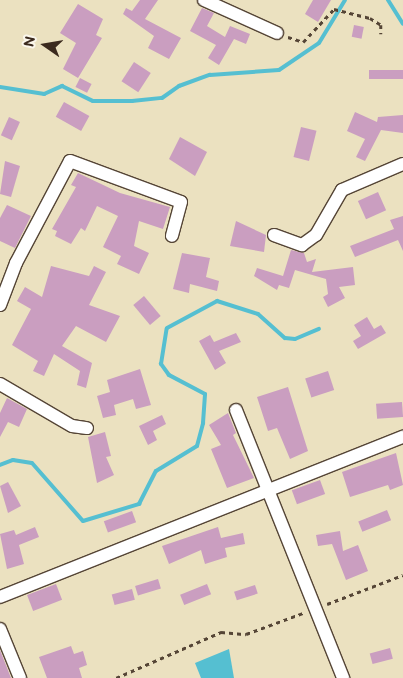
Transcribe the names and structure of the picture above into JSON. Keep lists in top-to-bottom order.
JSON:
{
  "north": "left"
}
